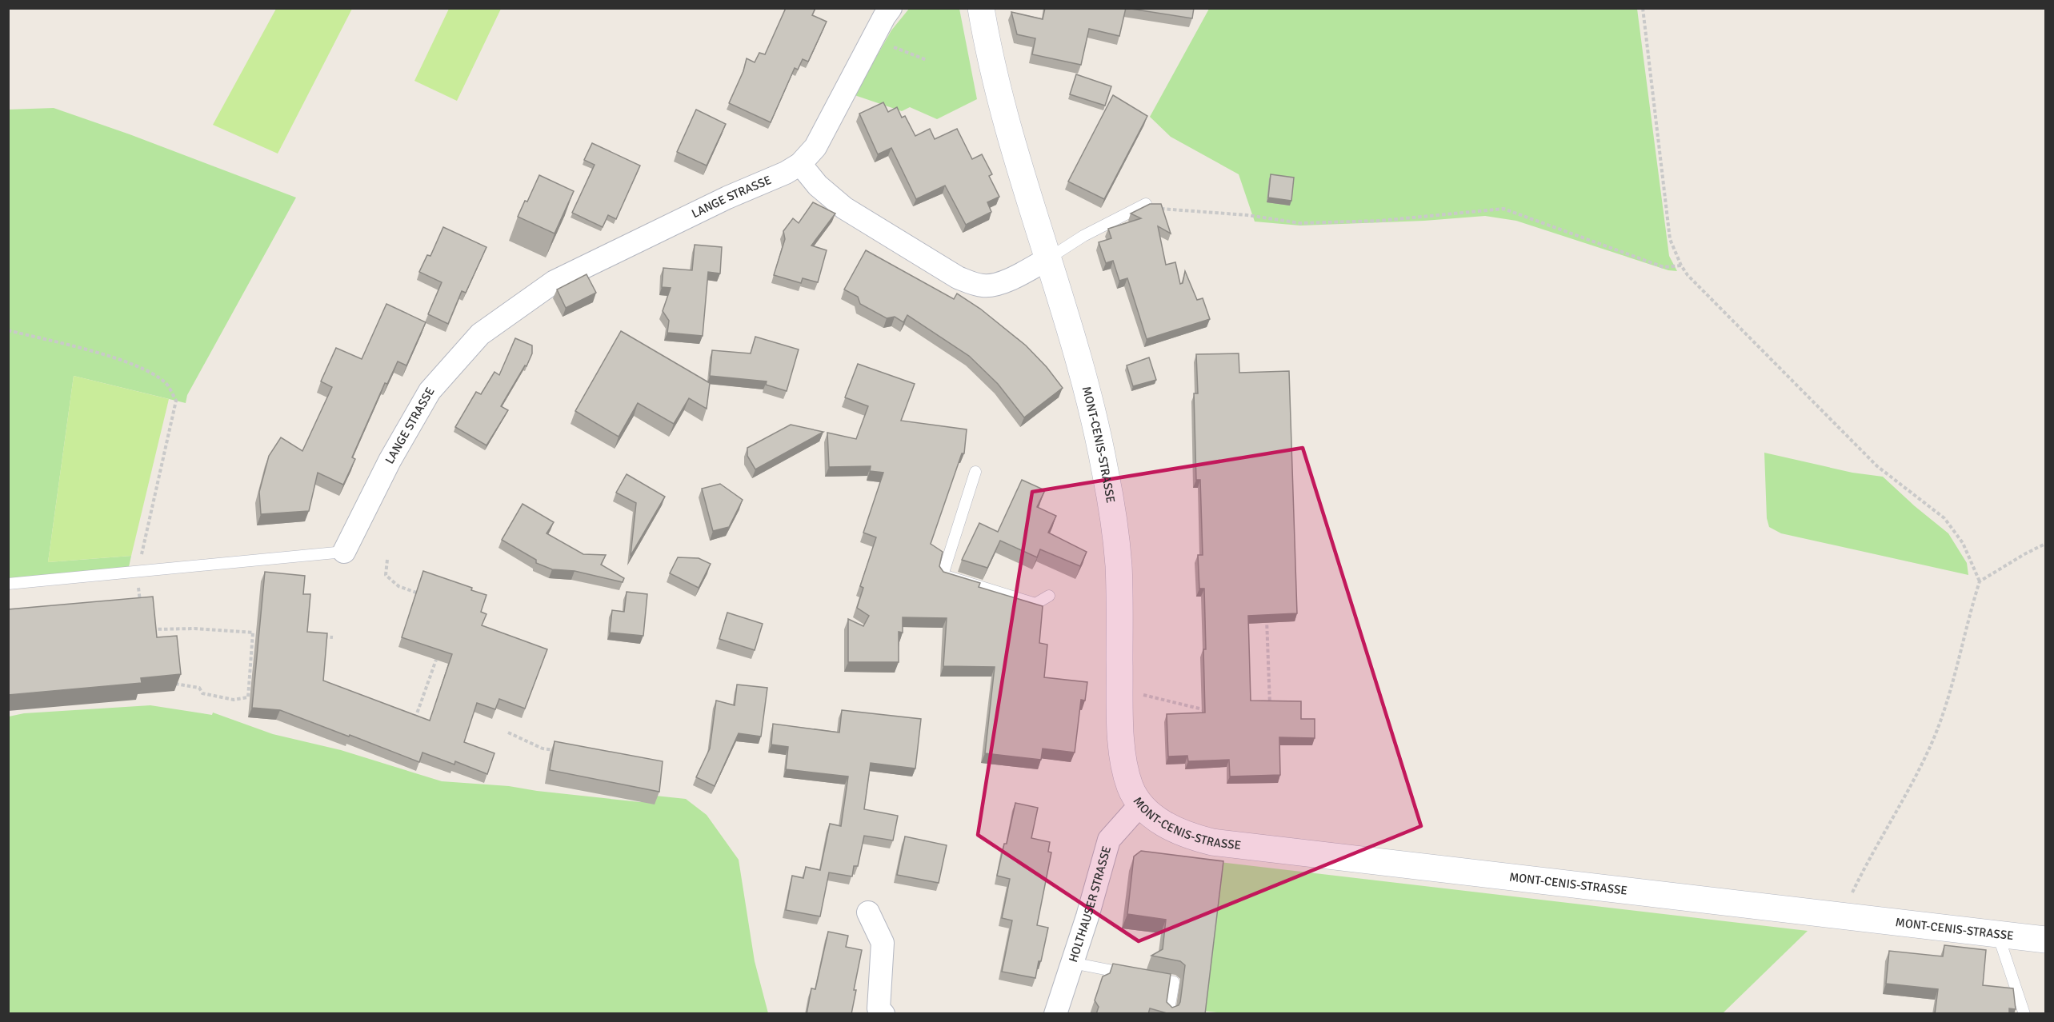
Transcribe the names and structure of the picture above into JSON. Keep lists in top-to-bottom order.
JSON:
{
  "streets": {
    "main road": ["MONT-CENIS-STRASSE"],
    "street": ["LANGE STRASSE", "HOLTHAUSER STRASSE"]
  },
  "crossings": [
    ["MONT-CENIS-STRASSE", "HOLTHAUSER STRASSE"]
  ]
}
